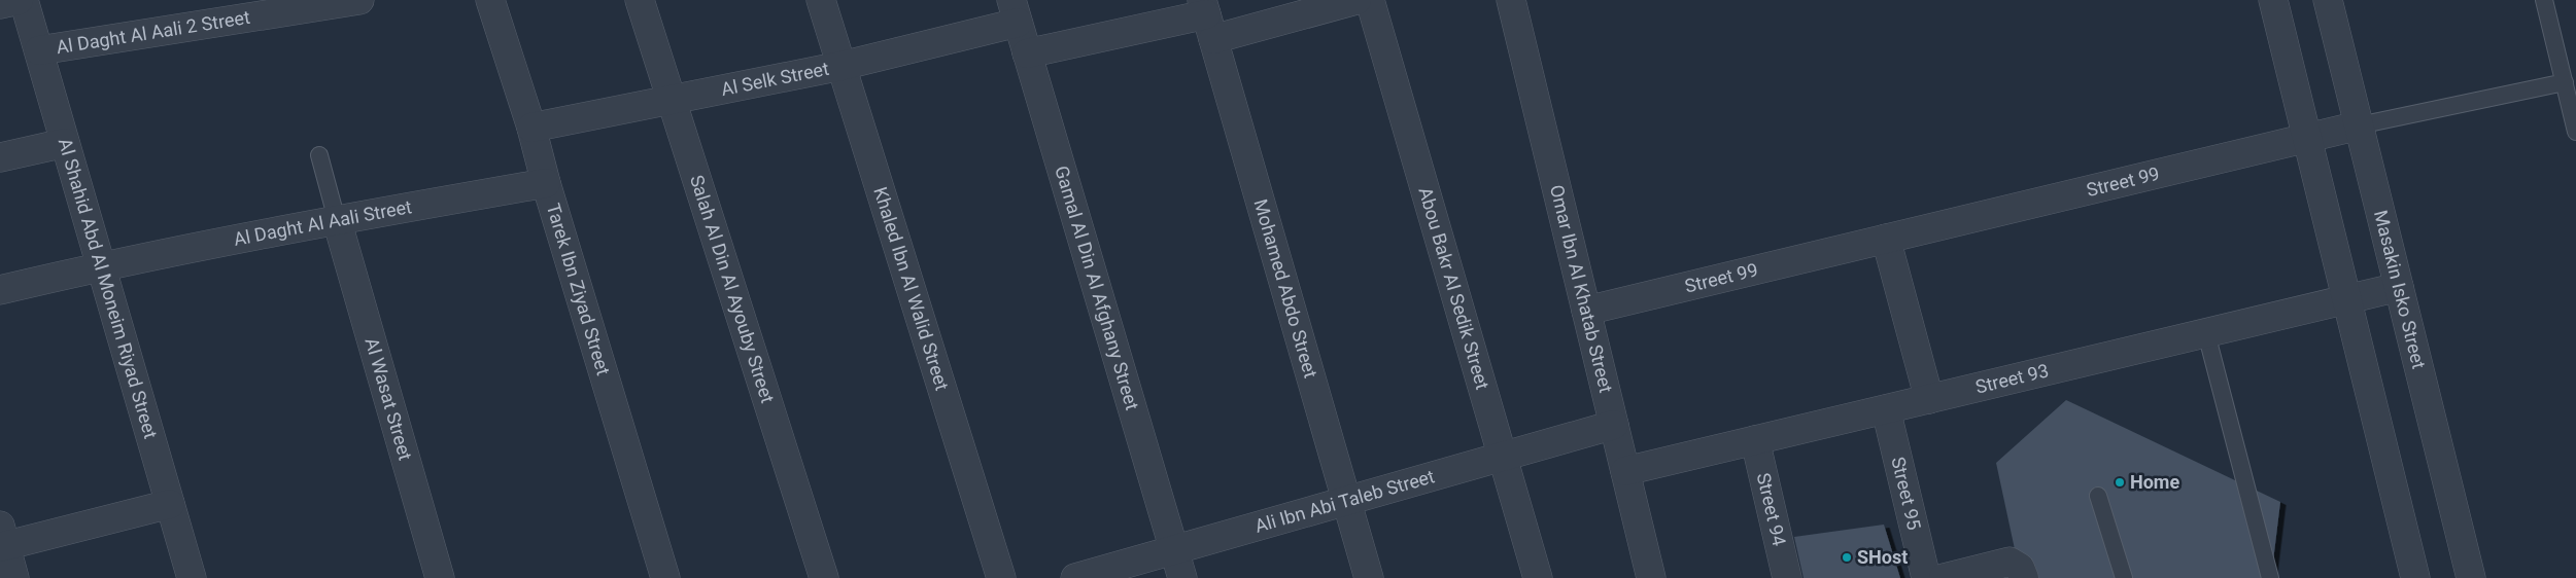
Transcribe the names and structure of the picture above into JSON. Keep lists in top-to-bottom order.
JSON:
{
  "streets": {
    "street": [
      "Al Daght Al Aali 2 Street",
      "Al Selk Street",
      "Street 99",
      "Al Daght Al Aali Street",
      "Al Shahid Abd Al Moneim Riyad Street",
      "Tarek Ibn Ziyad Street",
      "Salah Al Din Al Ayouby Street",
      "Khaled Ibn Al Walid Street",
      "Gamal Al Din Al Afghany Street",
      "Mohamed Abdo Street",
      "Abou Bakr Al Sedik Street",
      "Omar Ibn Al Khatab Street",
      "Masakin Isko Street",
      "Street 93",
      "Al Wasat Street",
      "Street 95",
      "Ali Ibn Abi Taleb Street",
      "Street 94"
    ]
  },
  "crossings": [
    ["Al Daght Al Aali 2 Street", "Al Shahid Abd Al Moneim Riyad Street"],
    ["Al Selk Street", "Tarek Ibn Ziyad Street"],
    ["Al Selk Street", "Salah Al Din Al Ayouby Street"],
    ["Al Selk Street", "Khaled Ibn Al Walid Street"],
    ["Al Selk Street", "Gamal Al Din Al Afghany Street"],
    ["Street 99", "Omar Ibn Al Khatab Street"],
    ["Street 99", "Masakin Isko Street"],
    ["Al Daght Al Aali Street", "Al Shahid Abd Al Moneim Riyad Street"],
    ["Al Daght Al Aali Street", "Tarek Ibn Ziyad Street"],
    ["Al Daght Al Aali Street", "Al Wasat Street"],
    ["Gamal Al Din Al Afghany Street", "Ali Ibn Abi Taleb Street"],
    ["Mohamed Abdo Street", "Ali Ibn Abi Taleb Street"],
    ["Abou Bakr Al Sedik Street", "Ali Ibn Abi Taleb Street"],
    ["Omar Ibn Al Khatab Street", "Street 93"],
    ["Omar Ibn Al Khatab Street", "Ali Ibn Abi Taleb Street"],
    ["Masakin Isko Street", "Street 93"],
    ["Street 93", "Street 95"],
    ["Street 93", "Street 94"]
  ],
  "places": ["Home", "SHost"]
}
